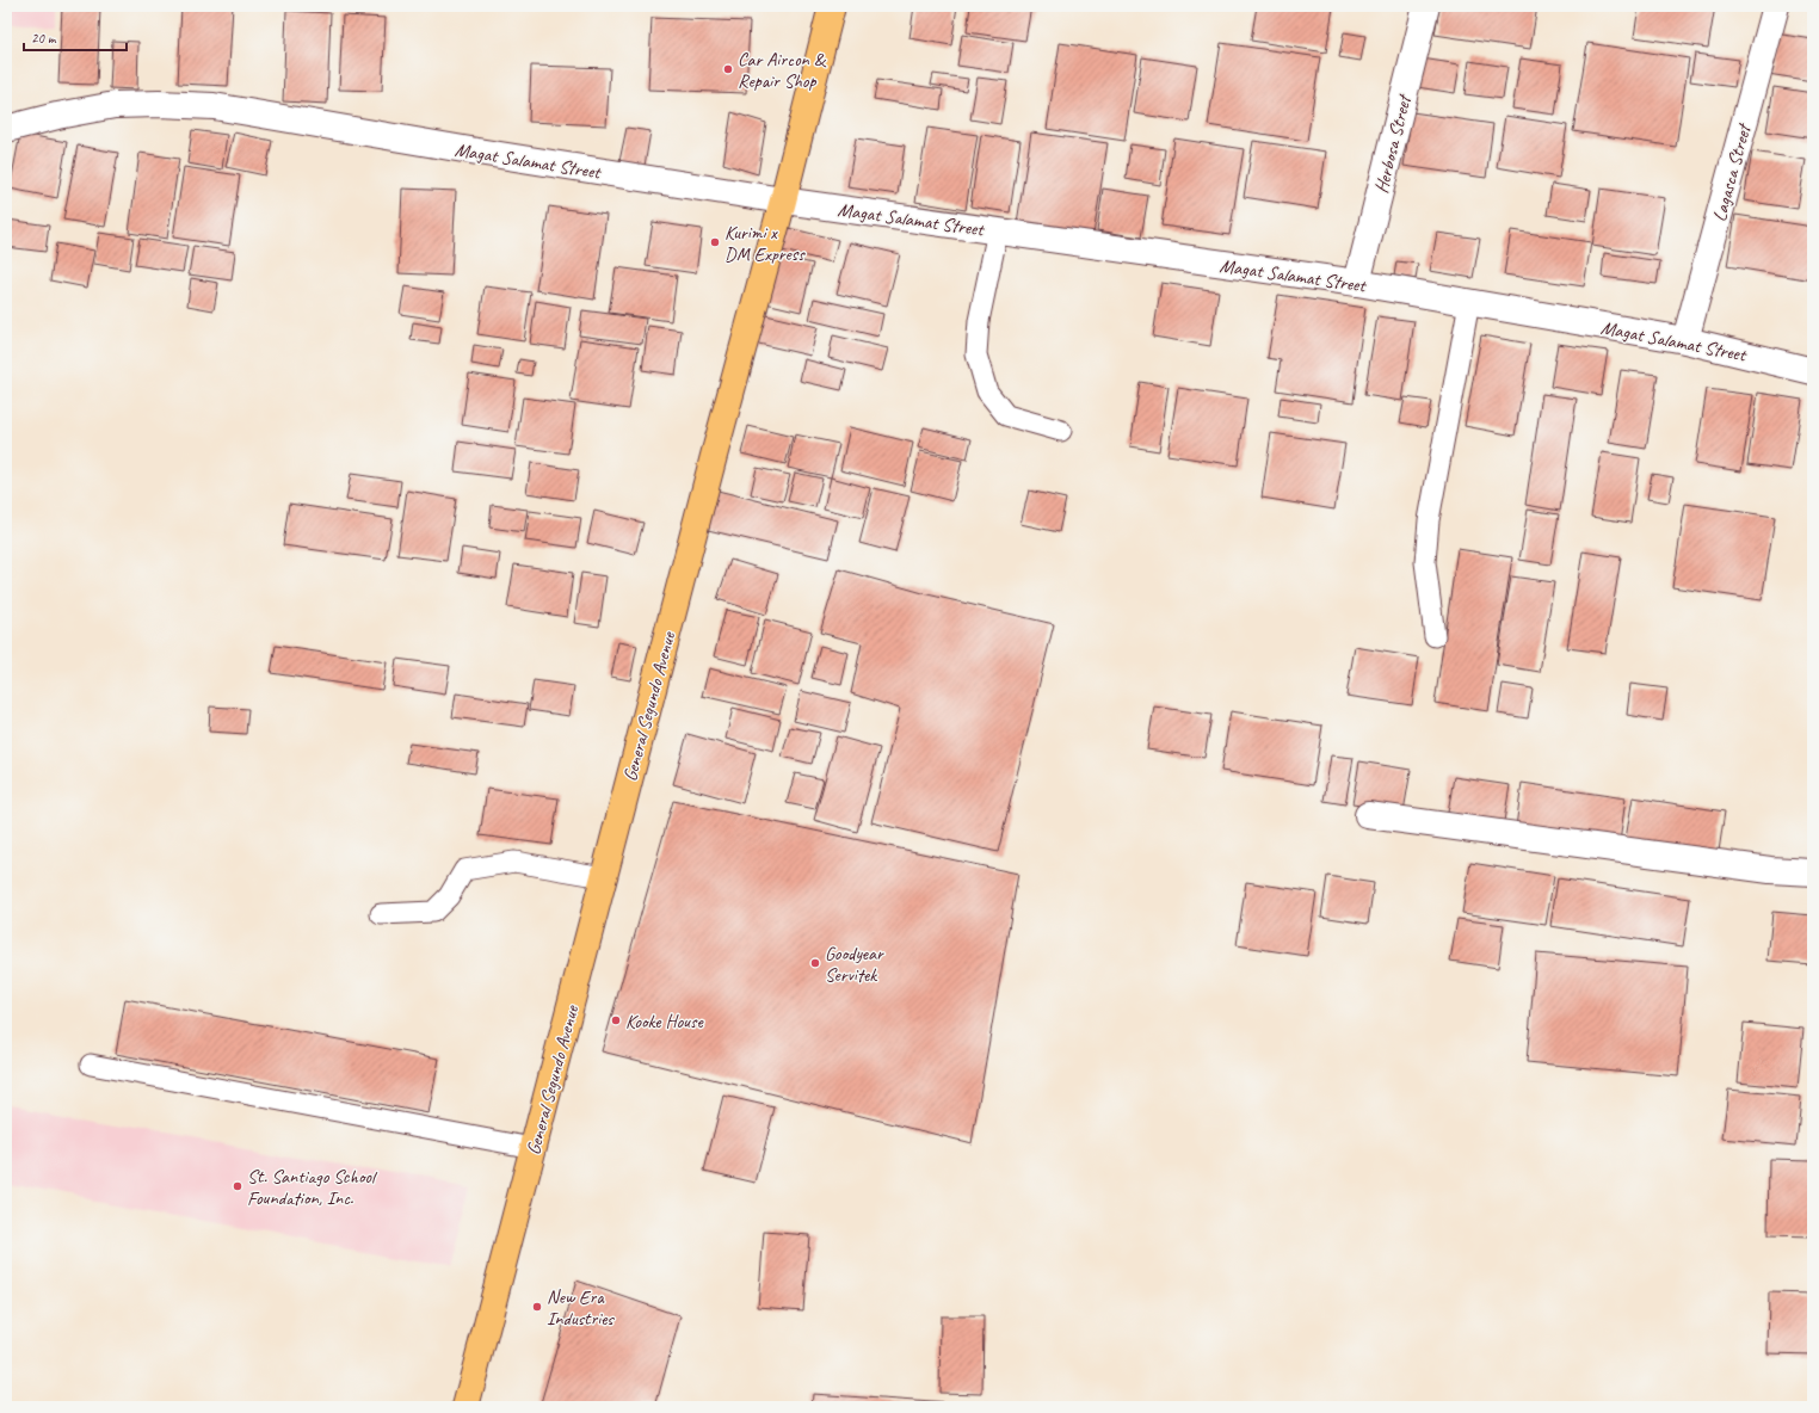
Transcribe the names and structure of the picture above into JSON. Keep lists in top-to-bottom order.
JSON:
{
  "streets": {
    "highway": ["General Segundo Avenue"],
    "street": ["Herbosa Street", "Magat Salamat Street", "Lagasca Street"]
  },
  "crossings": [
    ["Herbosa Street", "Magat Salamat Street"],
    ["Magat Salamat Street", "Lagasca Street"],
    ["Magat Salamat Street", "General Segundo Avenue"]
  ],
  "places": [
    "Car Aircon & Repair Shop",
    "Kurimi x DM Express",
    "Goodyear Servitek",
    "Kooke House",
    "St. Santiago School Foundation, Inc.",
    "New Era Industries"
  ],
  "scale_bar": "20 m"
}
